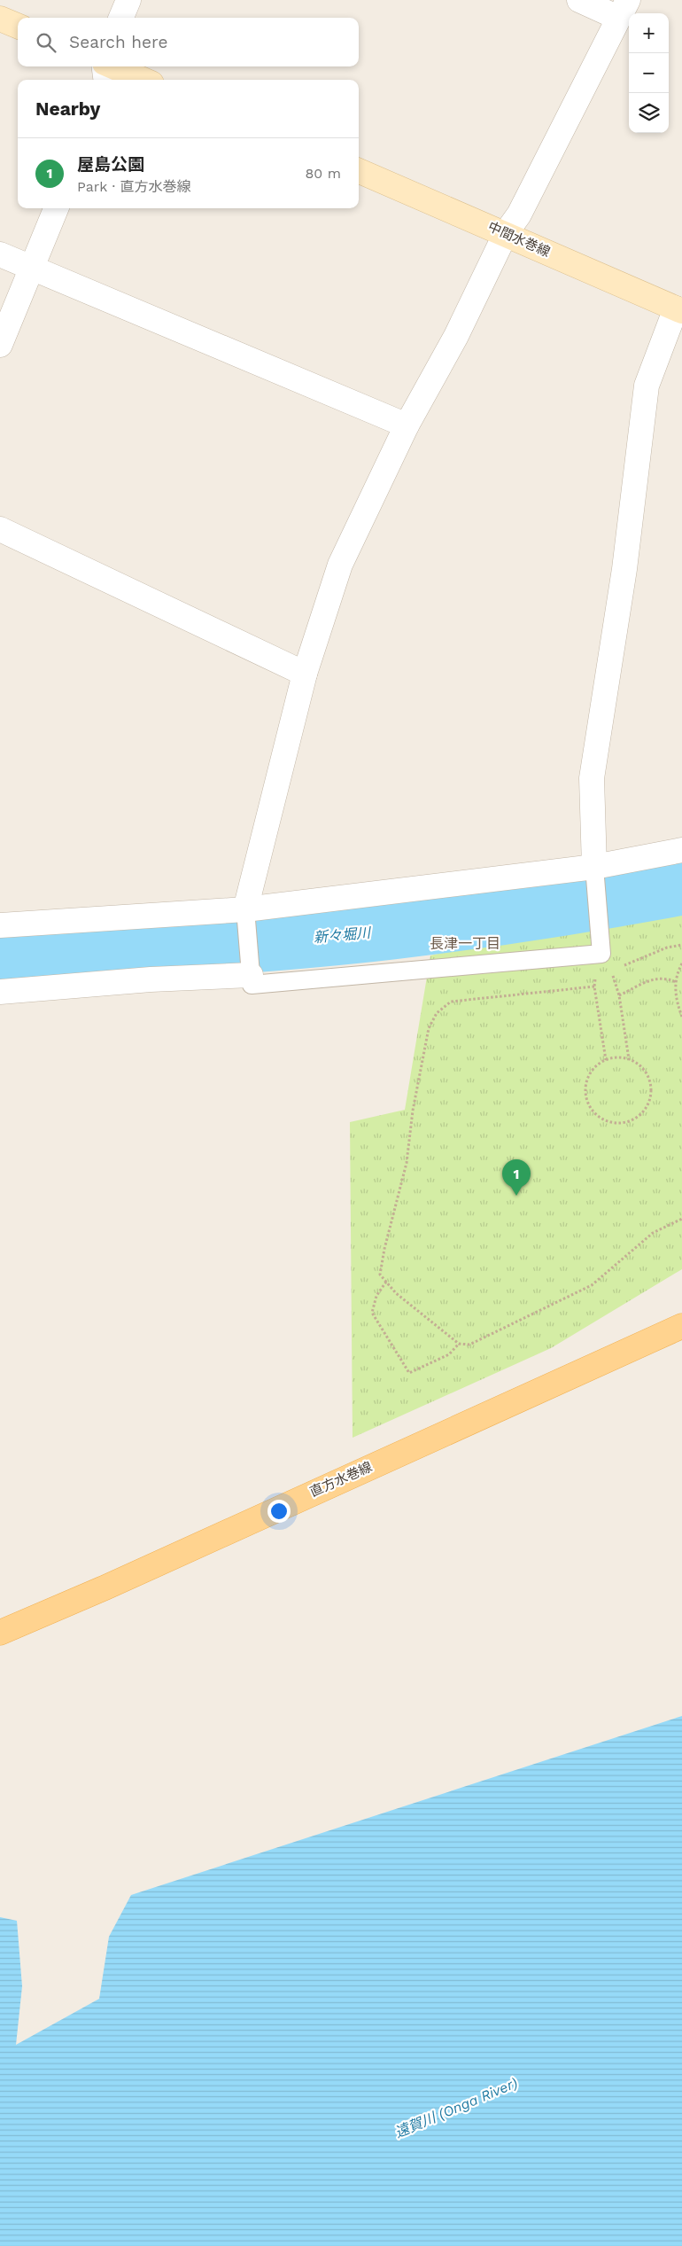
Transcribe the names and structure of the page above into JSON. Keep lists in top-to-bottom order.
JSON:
{
  "streets": {
    "main road": ["中間水巻線", "直方水巻線"]
  },
  "districts": ["長津一丁目"],
  "water": ["新々堀川", "遠賀川 (Onga River)"],
  "page": {
    "map_buttons": ["+", "−"],
    "search": "Search here",
    "heading": "Nearby",
    "list": [
      {
        "mark": "1",
        "name": "屋島公園",
        "note": "Park · 直方水巻線",
        "value": "80 m"
      }
    ],
    "pins": "1"
  }
}
